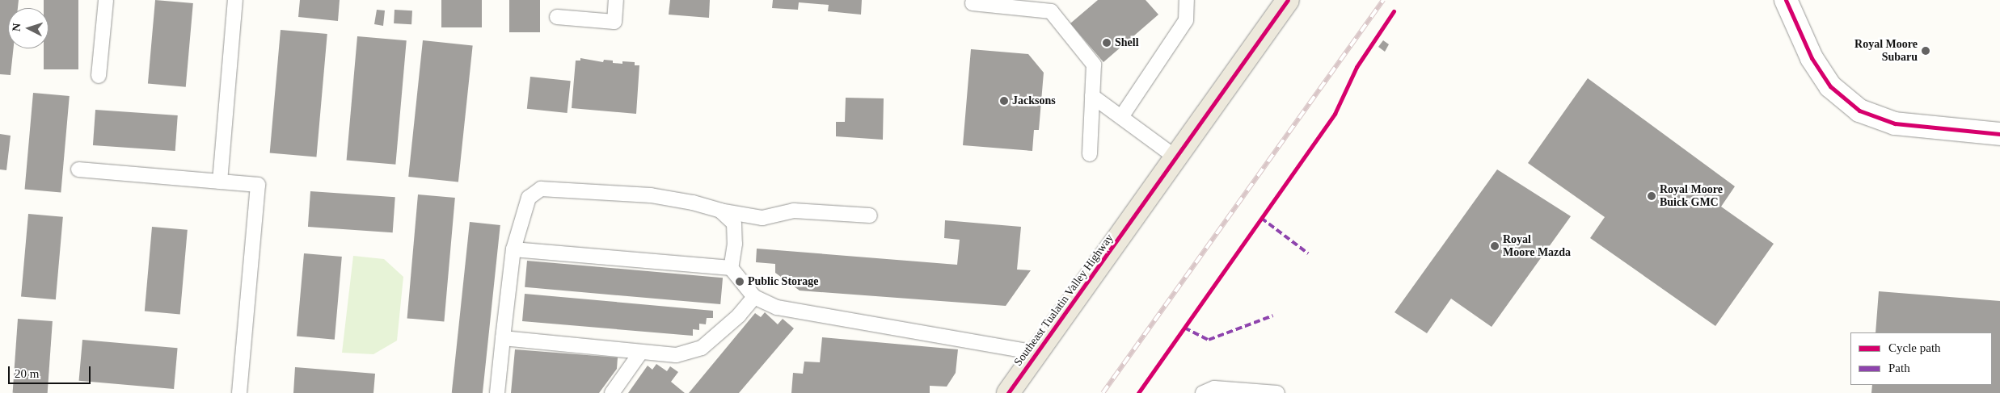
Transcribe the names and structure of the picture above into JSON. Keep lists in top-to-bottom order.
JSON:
{
  "streets": {
    "main road": ["Southeast Tualatin Valley Highway"]
  },
  "places": [
    "Shell",
    "Royal Moore Subaru",
    "Jacksons",
    "Royal Moore Buick GMC",
    "Royal Moore Mazda",
    "Public Storage"
  ],
  "legend": ["Cycle path", "Path"],
  "scale_bar": "20 m",
  "north": "left"
}
